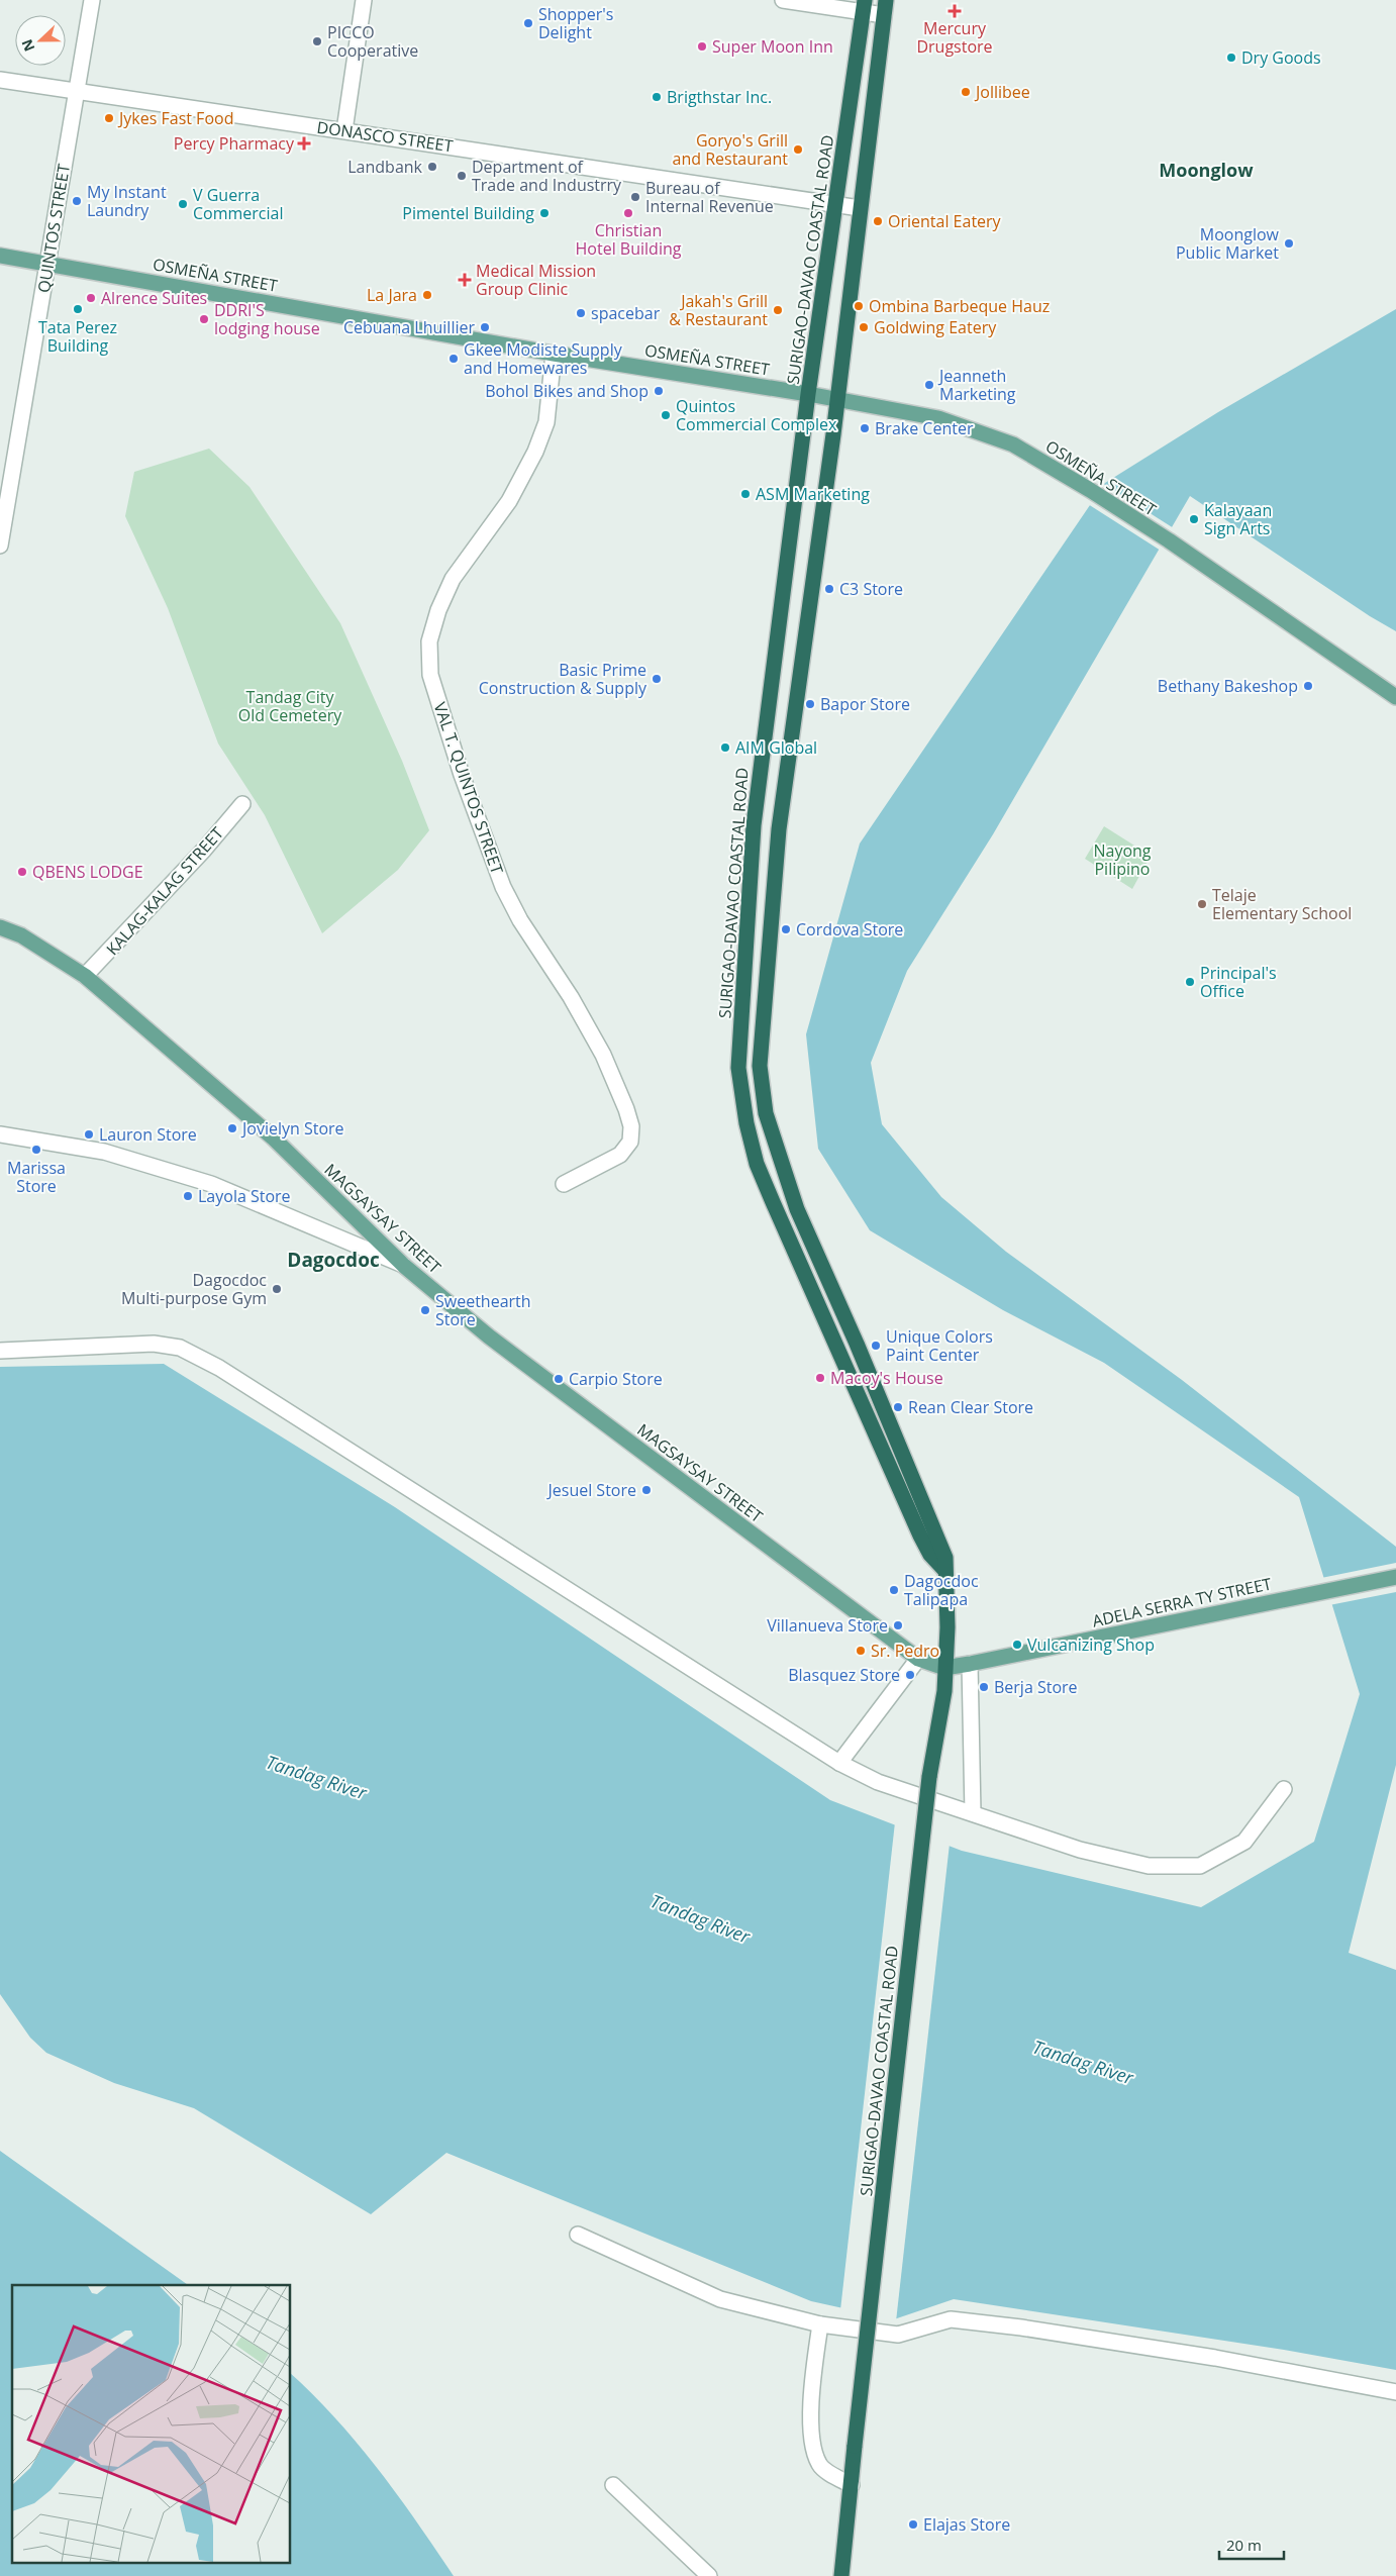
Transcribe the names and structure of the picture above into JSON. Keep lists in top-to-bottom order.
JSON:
{
  "streets": {
    "highway": ["SURIGAO-DAVAO COASTAL ROAD"],
    "main road": ["OSMEÑA STREET", "MAGSAYSAY STREET", "ADELA SERRA TY STREET"],
    "street": [
      "DONASCO STREET",
      "QUINTOS STREET",
      "VAL T. QUINTOS STREET",
      "KALAG-KALAG STREET"
    ]
  },
  "crossings": [
    ["DONASCO STREET", "QUINTOS STREET"],
    ["DONASCO STREET", "SURIGAO-DAVAO COASTAL ROAD"],
    ["QUINTOS STREET", "OSMEÑA STREET"],
    ["SURIGAO-DAVAO COASTAL ROAD", "OSMEÑA STREET"],
    ["SURIGAO-DAVAO COASTAL ROAD", "MAGSAYSAY STREET"],
    ["SURIGAO-DAVAO COASTAL ROAD", "ADELA SERRA TY STREET"],
    ["OSMEÑA STREET", "VAL T. QUINTOS STREET"],
    ["KALAG-KALAG STREET", "MAGSAYSAY STREET"],
    ["MAGSAYSAY STREET", "ADELA SERRA TY STREET"]
  ],
  "districts": ["Moonglow", "Dagocdoc"],
  "water": ["Tandag River"],
  "parks": ["Tandag City Old Cemetery", "Nayong Pilipino"],
  "places": {
    "health": ["Mercury Drugstore", "Percy Pharmacy", "Medical Mission Group Clinic"],
    "other": [
      "Shopper's Delight",
      "PICCO Cooperative",
      "Super Moon Inn",
      "Dry Goods",
      "Jollibee",
      "Brigthstar Inc.",
      "Jykes Fast Food",
      "Goryo's Grill and Restaurant",
      "Landbank",
      "Department of Trade and Industrry",
      "Bureau of Internal Revenue",
      "My Instant Laundry",
      "V Guerra Commercial",
      "Pimentel Building",
      "Christian Hotel Building",
      "Oriental Eatery",
      "Moonglow Public Market",
      "La Jara",
      "Alrence Suites",
      "Ombina Barbeque Hauz",
      "Tata Perez Building",
      "Jakah's Grill & Restaurant",
      "spacebar",
      "DDRI'S lodging house",
      "Cebuana Lhuillier",
      "Goldwing Eatery",
      "Gkee Modiste Supply and Homewares",
      "Jeanneth Marketing",
      "Bohol Bikes and Shop",
      "Quintos Commercial Complex",
      "Brake Center",
      "ASM Marketing",
      "Kalayaan Sign Arts",
      "C3 Store",
      "Basic Prime Construction & Supply",
      "Bethany Bakeshop",
      "Bapor Store",
      "AIM Global",
      "QBENS LODGE",
      "Telaje Elementary School",
      "Cordova Store",
      "Principal's Office",
      "Jovielyn Store",
      "Lauron Store",
      "Marissa Store",
      "Layola Store",
      "Dagocdoc Multi-purpose Gym",
      "Sweethearth Store",
      "Unique Colors Paint Center",
      "Macoy's House",
      "Carpio Store",
      "Rean Clear Store",
      "Jesuel Store",
      "Dagocdoc Talipapa",
      "Villanueva Store",
      "Vulcanizing Shop",
      "Sr. Pedro",
      "Blasquez Store",
      "Berja Store",
      "Elajas Store"
    ]
  },
  "scale_bar": "20 m",
  "north": "left"
}
